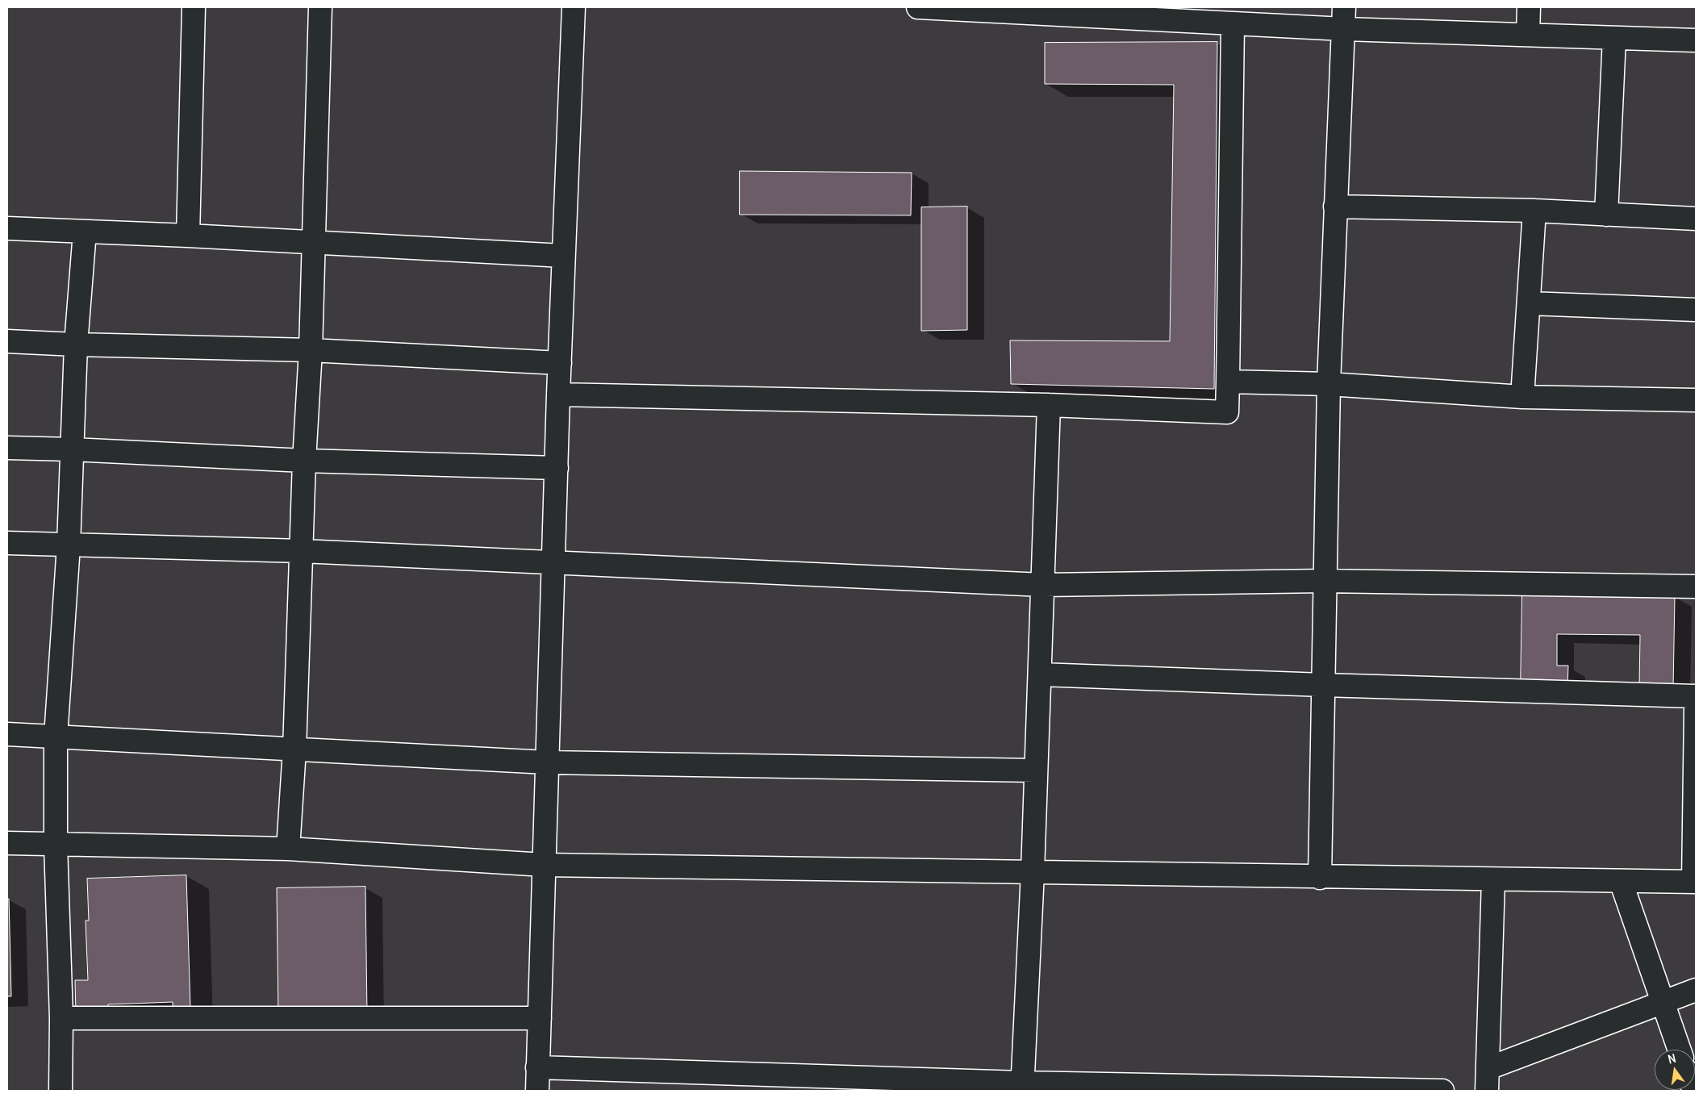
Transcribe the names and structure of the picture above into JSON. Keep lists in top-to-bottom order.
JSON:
{
  "north": "top"
}
